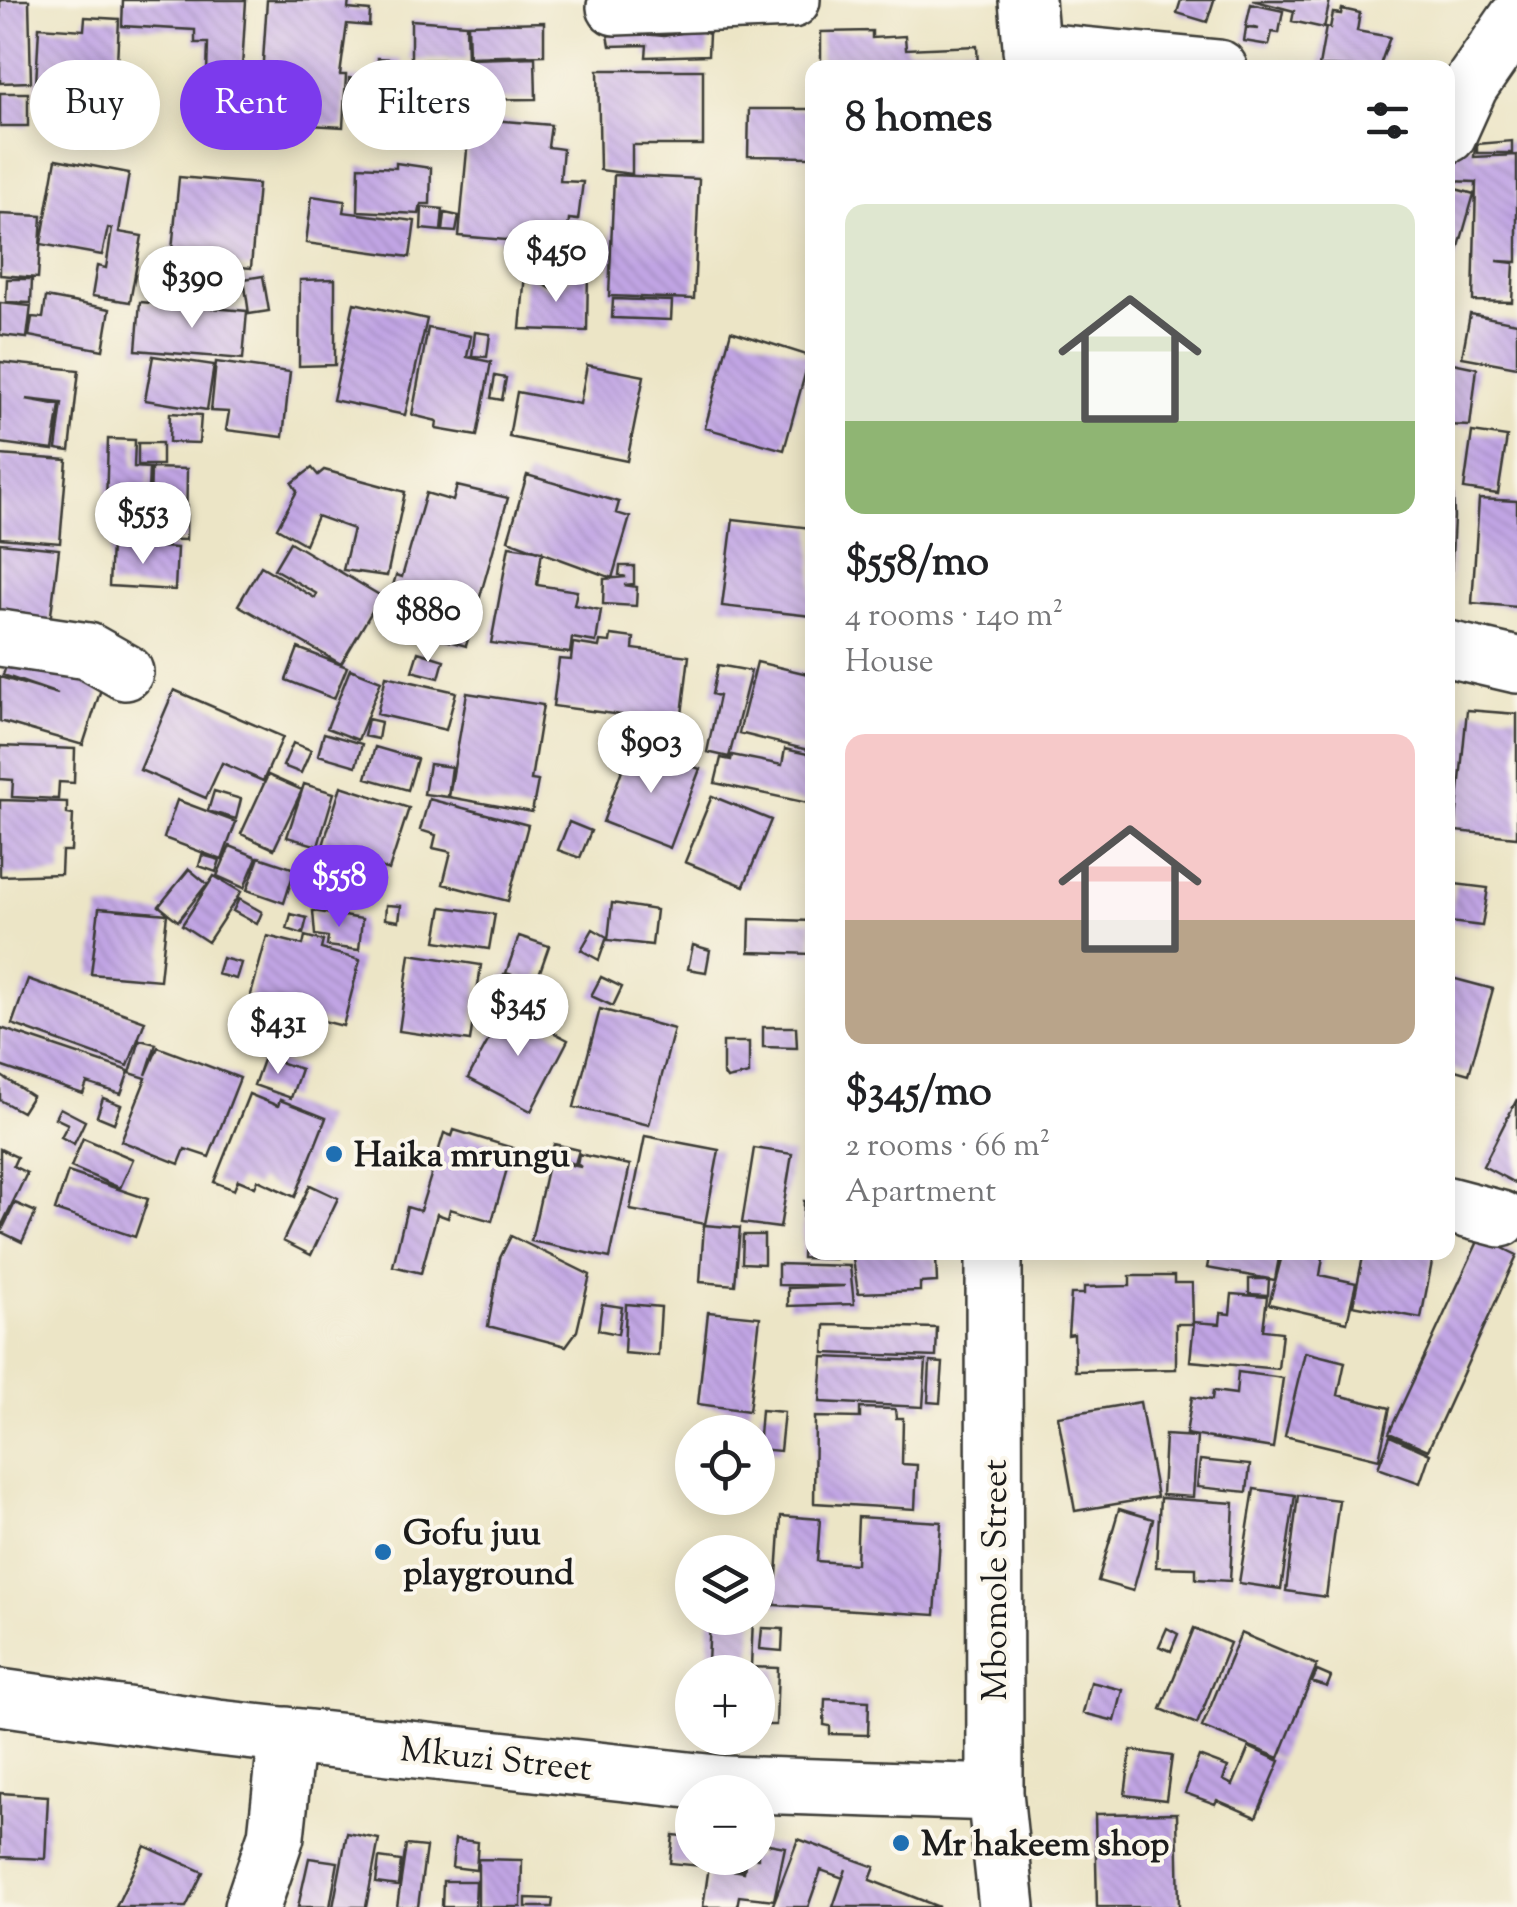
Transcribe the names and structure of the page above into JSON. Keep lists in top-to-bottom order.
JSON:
{
  "streets": {
    "street": ["Mbomole Street", "Mkuzi Street"]
  },
  "crossings": [
    ["Mbomole Street", "Mkuzi Street"]
  ],
  "places": ["Haika mrungu", "Gofu juu playground", "Mr hakeem shop"],
  "page": {
    "chip": ["Buy", "Rent", "Filters"],
    "heading": "8 homes",
    "list": [
      {
        "name": "$558/mo",
        "note": "4 rooms · 140 m² · House"
      },
      {
        "name": "$345/mo",
        "note": "2 rooms · 66 m² · Apartment"
      }
    ],
    "price": [
      "$450",
      "$390",
      "$553",
      "$880",
      "$903",
      "$558",
      "$345",
      "$431"
    ],
    "map_buttons": ["+", "−"]
  }
}
